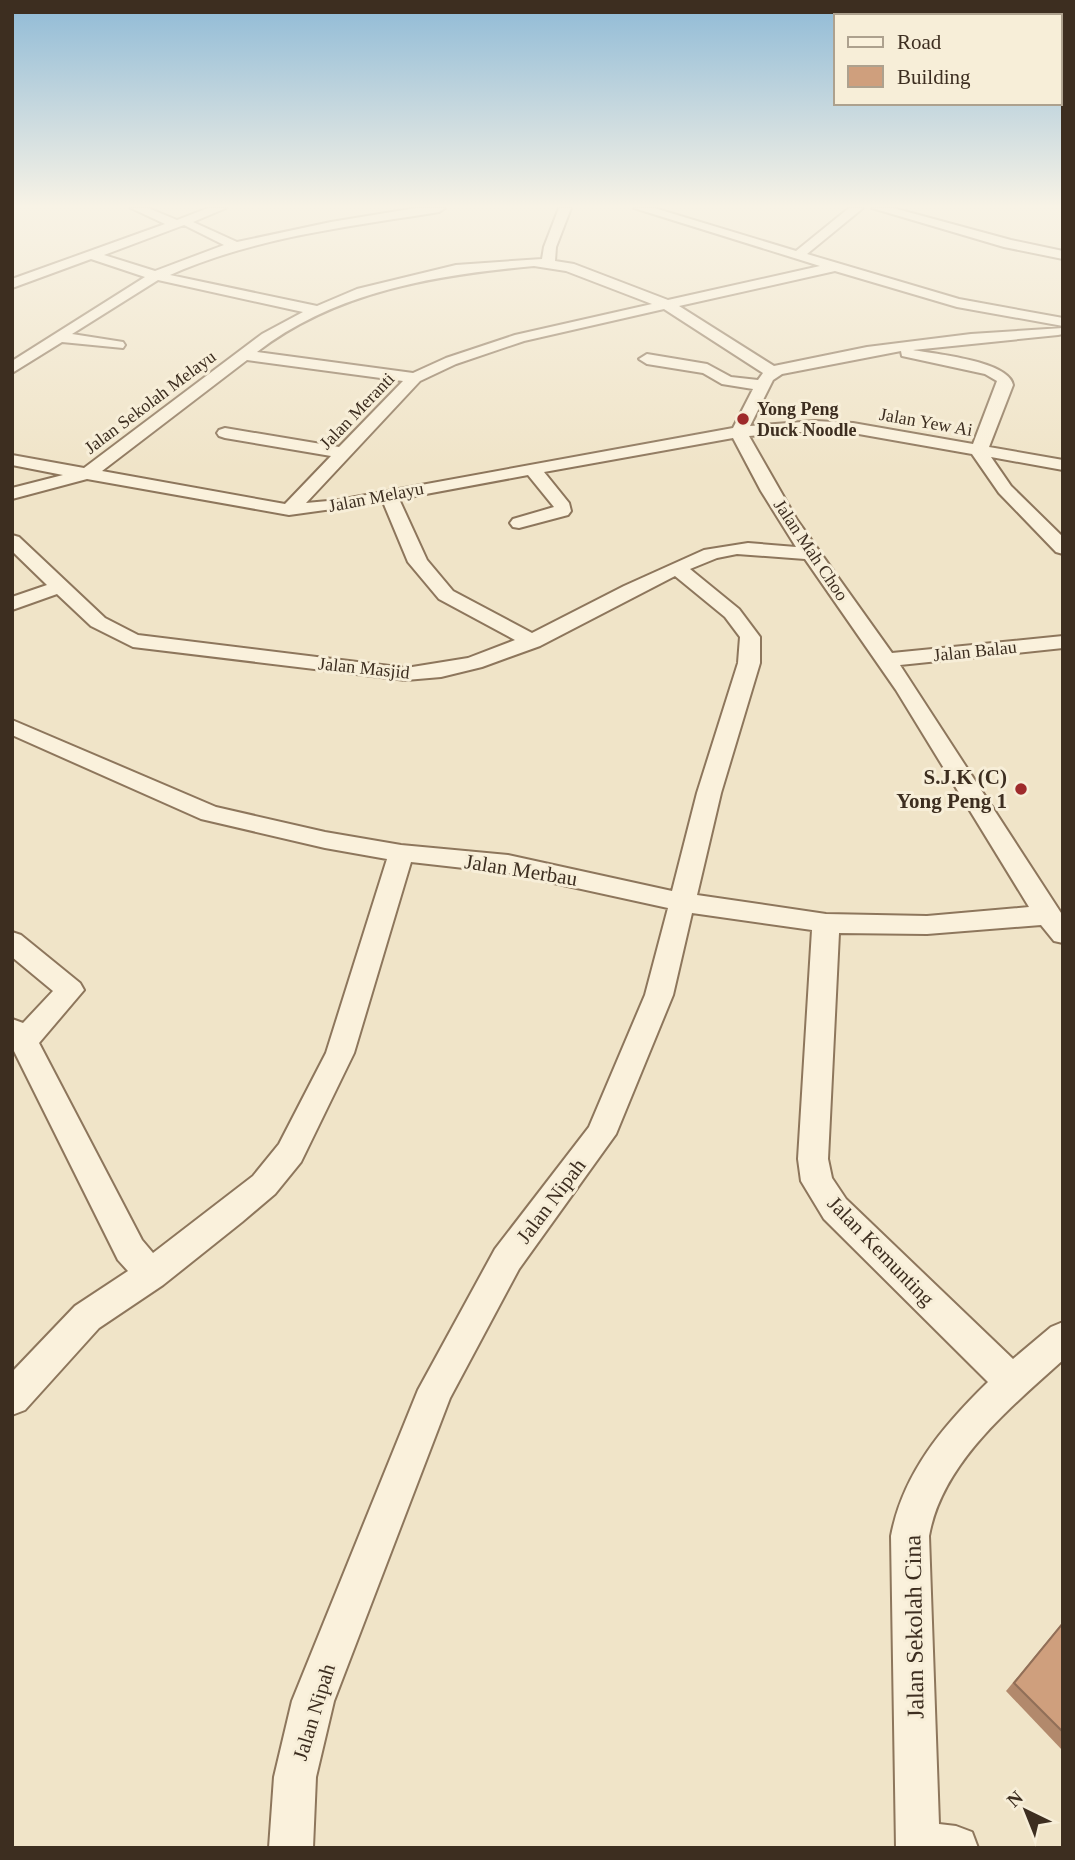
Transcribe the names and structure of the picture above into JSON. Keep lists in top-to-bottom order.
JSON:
{
  "streets": {
    "street": [
      "Jalan Sekolah Melayu",
      "Jalan Meranti",
      "Jalan Yew Ai",
      "Jalan Melayu",
      "Jalan Mah Choo",
      "Jalan Balau",
      "Jalan Masjid",
      "Jalan Merbau",
      "Jalan Nipah",
      "Jalan Kemunting",
      "Jalan Sekolah Cina"
    ]
  },
  "crossings": [
    ["Jalan Sekolah Melayu", "Jalan Melayu"],
    ["Jalan Meranti", "Jalan Melayu"],
    ["Jalan Yew Ai", "Jalan Melayu"],
    ["Jalan Yew Ai", "Jalan Mah Choo"],
    ["Jalan Melayu", "Jalan Mah Choo"],
    ["Jalan Mah Choo", "Jalan Balau"],
    ["Jalan Mah Choo", "Jalan Masjid"],
    ["Jalan Mah Choo", "Jalan Merbau"],
    ["Jalan Masjid", "Jalan Nipah"],
    ["Jalan Merbau", "Jalan Nipah"],
    ["Jalan Merbau", "Jalan Kemunting"],
    ["Jalan Kemunting", "Jalan Sekolah Cina"]
  ],
  "places": ["Yong Peng Duck Noodle", "S.J.K (C) Yong Peng 1"],
  "legend": ["Road", "Building"],
  "north": "top left"
}
